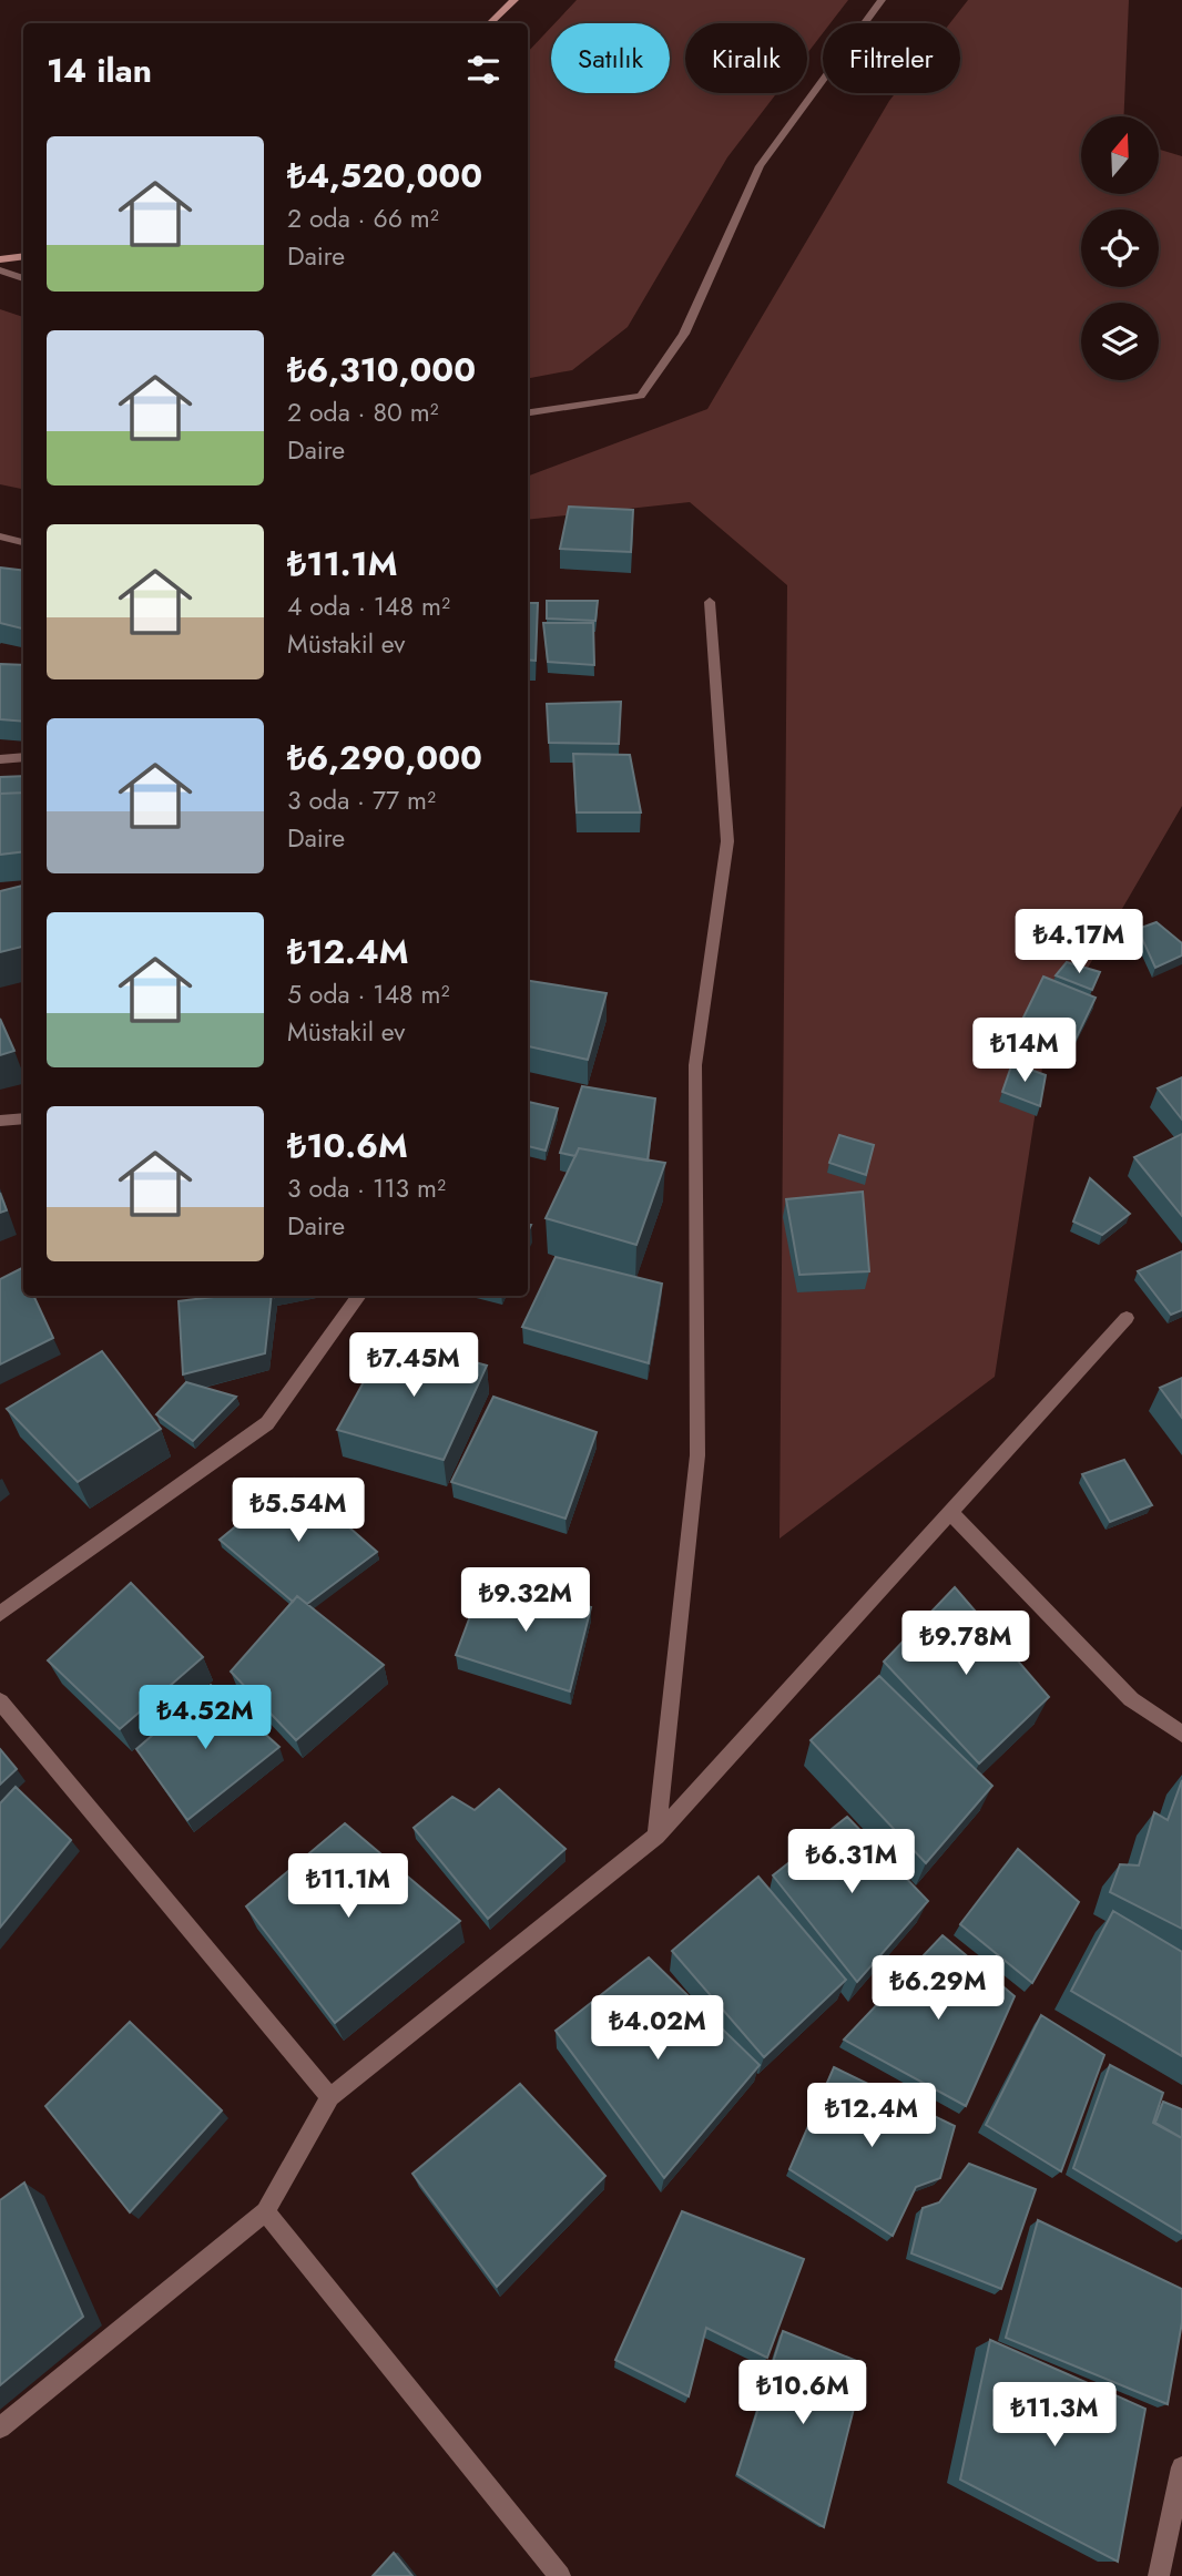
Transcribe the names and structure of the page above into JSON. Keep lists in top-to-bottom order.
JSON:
{
  "north": "top",
  "page": {
    "chip": ["Satılık", "Kiralık", "Filtreler"],
    "heading": "14 ilan",
    "list": [
      {
        "name": "₺4,520,000",
        "note": "2 oda · 66 m² · Daire"
      },
      {
        "name": "₺6,310,000",
        "note": "2 oda · 80 m² · Daire"
      },
      {
        "name": "₺11.1M",
        "note": "4 oda · 148 m² · Müstakil ev"
      },
      {
        "name": "₺6,290,000",
        "note": "3 oda · 77 m² · Daire"
      },
      {
        "name": "₺12.4M",
        "note": "5 oda · 148 m² · Müstakil ev"
      },
      {
        "name": "₺10.6M",
        "note": "3 oda · 113 m² · Daire"
      }
    ],
    "price": [
      "₺4.17M",
      "₺14M",
      "₺7.45M",
      "₺5.54M",
      "₺9.32M",
      "₺9.78M",
      "₺4.52M",
      "₺6.31M",
      "₺11.1M",
      "₺6.29M",
      "₺4.02M",
      "₺12.4M",
      "₺10.6M",
      "₺11.3M"
    ]
  }
}
